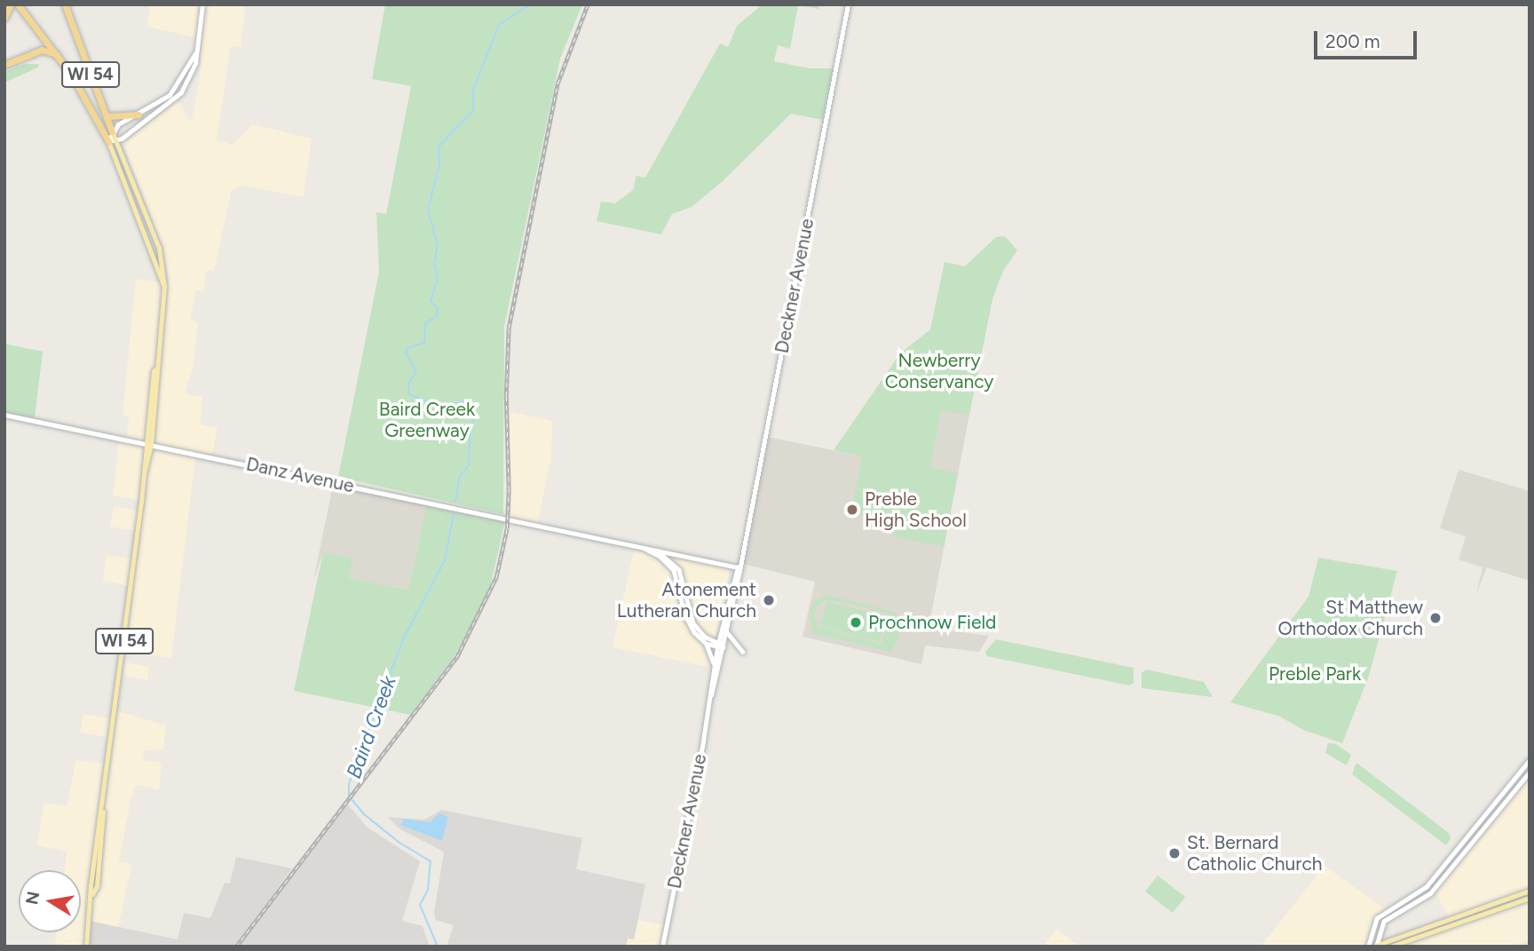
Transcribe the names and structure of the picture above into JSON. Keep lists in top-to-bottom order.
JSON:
{
  "streets": {
    "highway": ["WI 54"],
    "street": ["Deckner Avenue", "Danz Avenue"]
  },
  "crossings": [
    ["WI 54", "Danz Avenue"]
  ],
  "water": ["Baird Creek"],
  "parks": ["Newberry Conservancy", "Baird Creek Greenway", "Preble Park"],
  "places": [
    "Preble High School",
    "Atonement Lutheran Church",
    "St Matthew Orthodox Church",
    "Prochnow Field",
    "St. Bernard Catholic Church"
  ],
  "scale_bar": "200 m",
  "north": "left"
}
